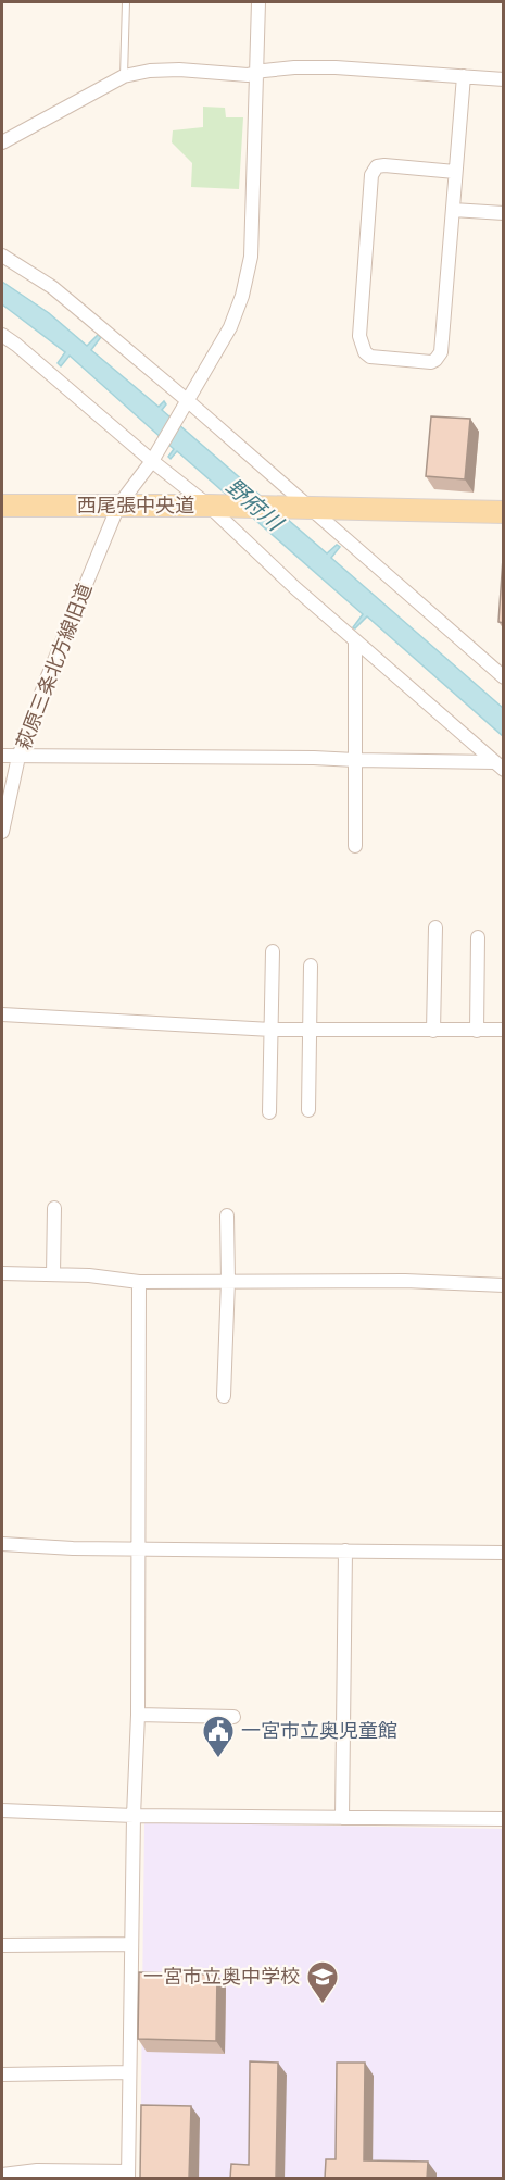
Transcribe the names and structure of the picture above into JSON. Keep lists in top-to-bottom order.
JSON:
{
  "streets": {
    "main road": ["西尾張中央道"],
    "street": ["萩原三条北方線旧道"]
  },
  "crossings": [
    ["西尾張中央道", "萩原三条北方線旧道"]
  ],
  "water": ["野府川"],
  "places": {
    "public building": ["一宮市立奥児童館"],
    "school or university": ["一宮市立奥中学校"]
  }
}
